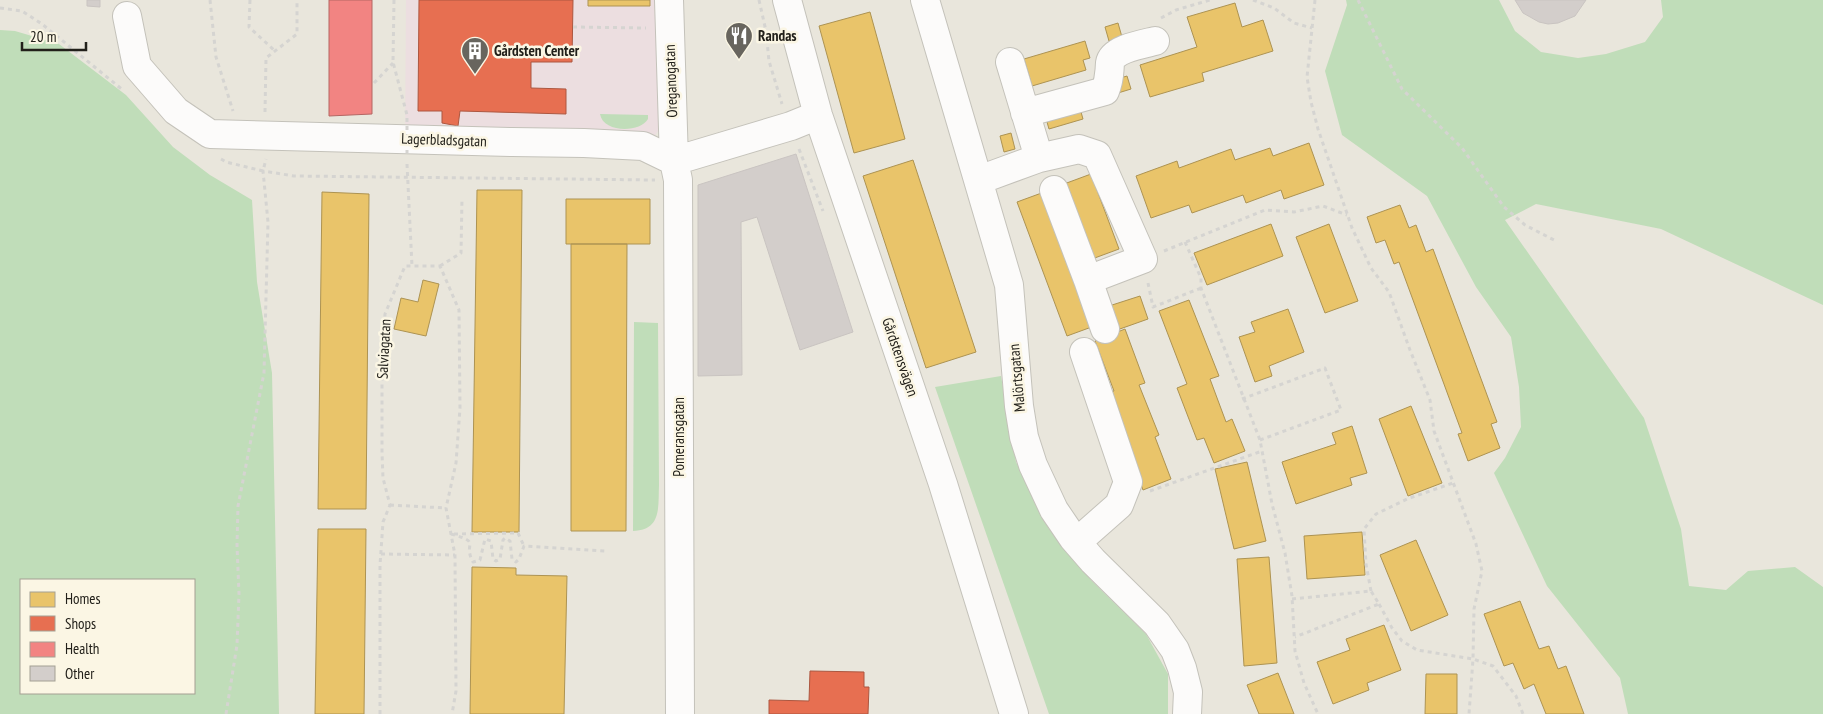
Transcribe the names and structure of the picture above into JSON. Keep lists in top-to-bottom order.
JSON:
{
  "streets": {
    "street": [
      "Oreganogatan",
      "Lagerbladsgatan",
      "Gårdstensvägen",
      "Malörtsgatan",
      "Pomeransgatan"
    ],
    "path": ["Salviagatan"]
  },
  "crossings": [
    ["Oreganogatan", "Lagerbladsgatan"],
    ["Oreganogatan", "Pomeransgatan"],
    ["Lagerbladsgatan", "Pomeransgatan"]
  ],
  "places": {
    "restaurant": ["Randas"],
    "building": ["Gårdsten Center"]
  },
  "legend": [
    "Homes",
    "Shops",
    "Health",
    "Other"
  ],
  "scale_bar": "20 m"
}
